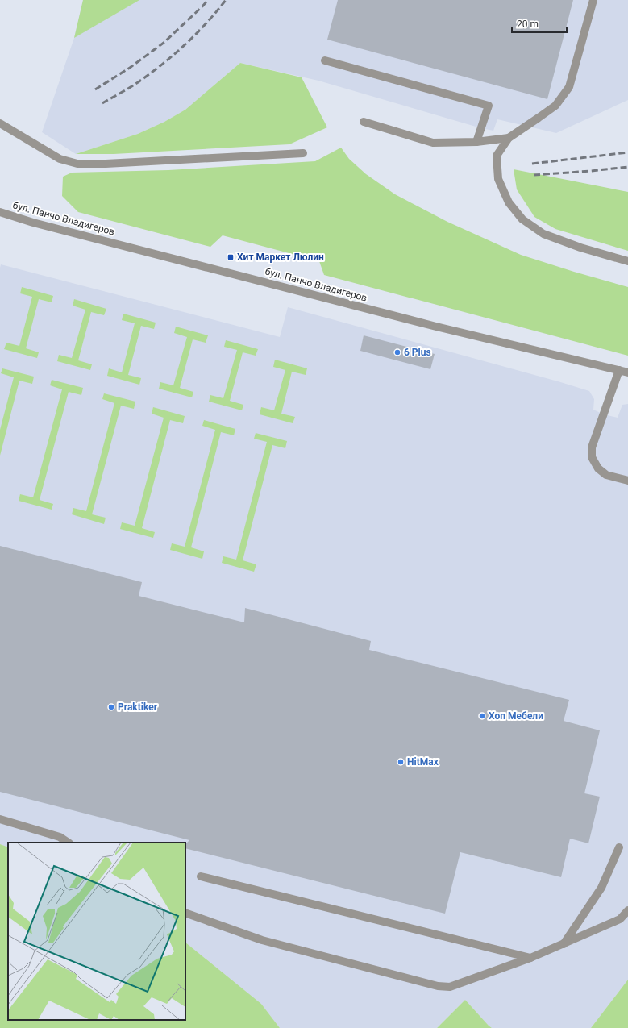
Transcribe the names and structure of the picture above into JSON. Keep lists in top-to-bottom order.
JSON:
{
  "streets": {
    "street": ["бул. Панчо Владигеров"]
  },
  "places": {
    "transit": ["Хит Маркет Люлин"],
    "other": [
      "6 Plus",
      "Praktiker",
      "Хоп Мебели",
      "HitMax"
    ]
  },
  "scale_bar": "20 m"
}
